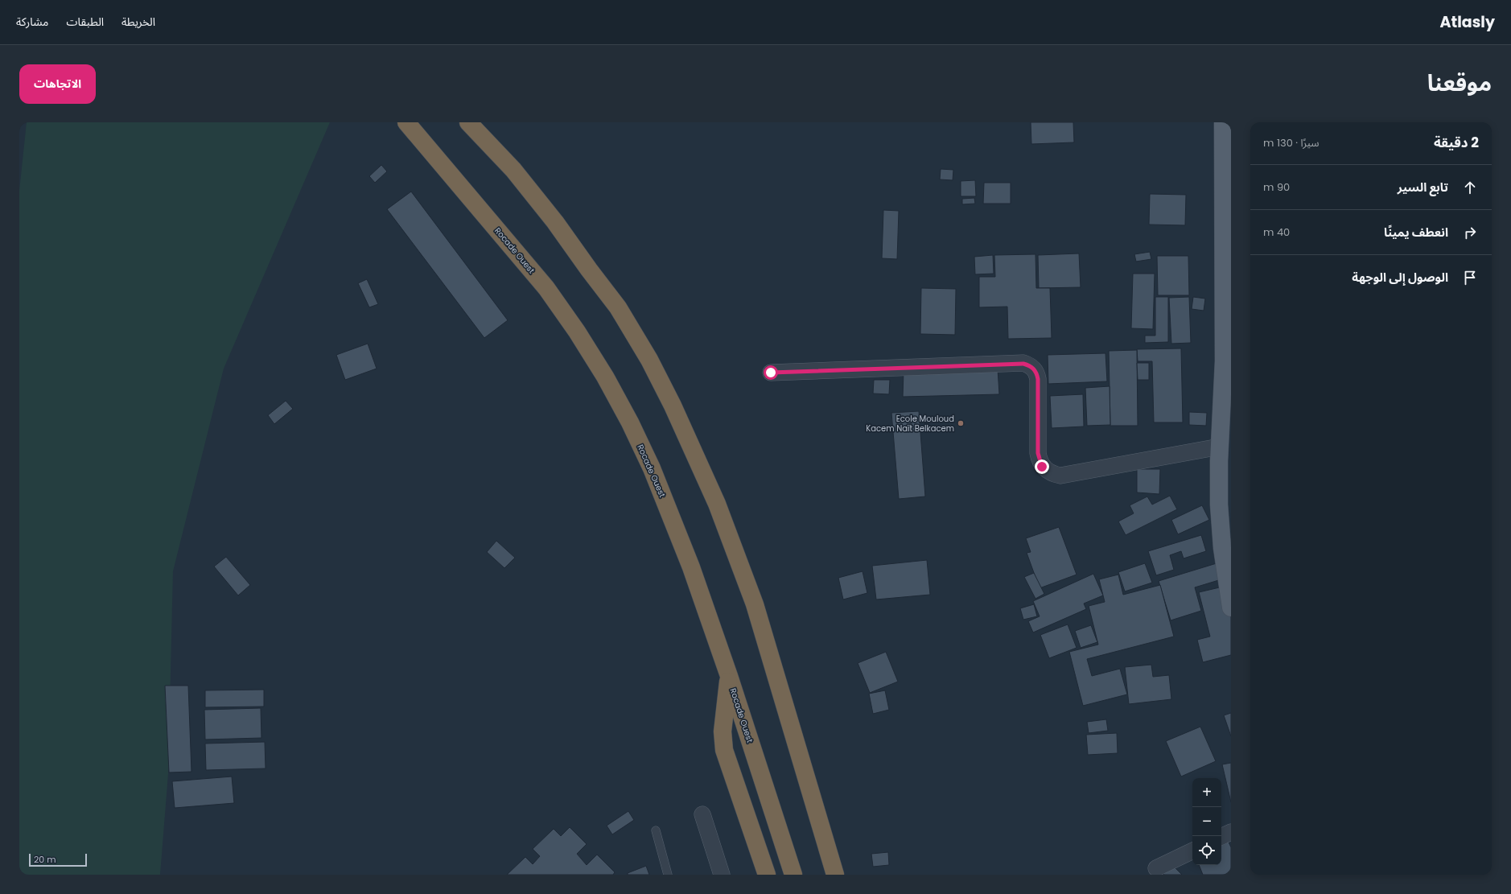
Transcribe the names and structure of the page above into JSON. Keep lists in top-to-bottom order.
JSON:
{
  "streets": {
    "highway": ["Rocade Ouest"]
  },
  "places": ["Ecole Mouloud Kacem Naït Belkacem"],
  "scale_bar": "20 m",
  "page": {
    "header": "Atlasly",
    "nav": ["الخريطة", "الطبقات", "مشاركة"],
    "title": "موقعنا",
    "buttons": "الاتجاهات",
    "heading": ["2 دقيقة", "سيرًا · 130 m"],
    "list": [
      ["تابع السير", "90 m"],
      ["انعطف يمينًا", "40 m"],
      "الوصول إلى الوجهة"
    ],
    "map_buttons": ["+", "−"],
    "scale": "20 m"
  }
}
